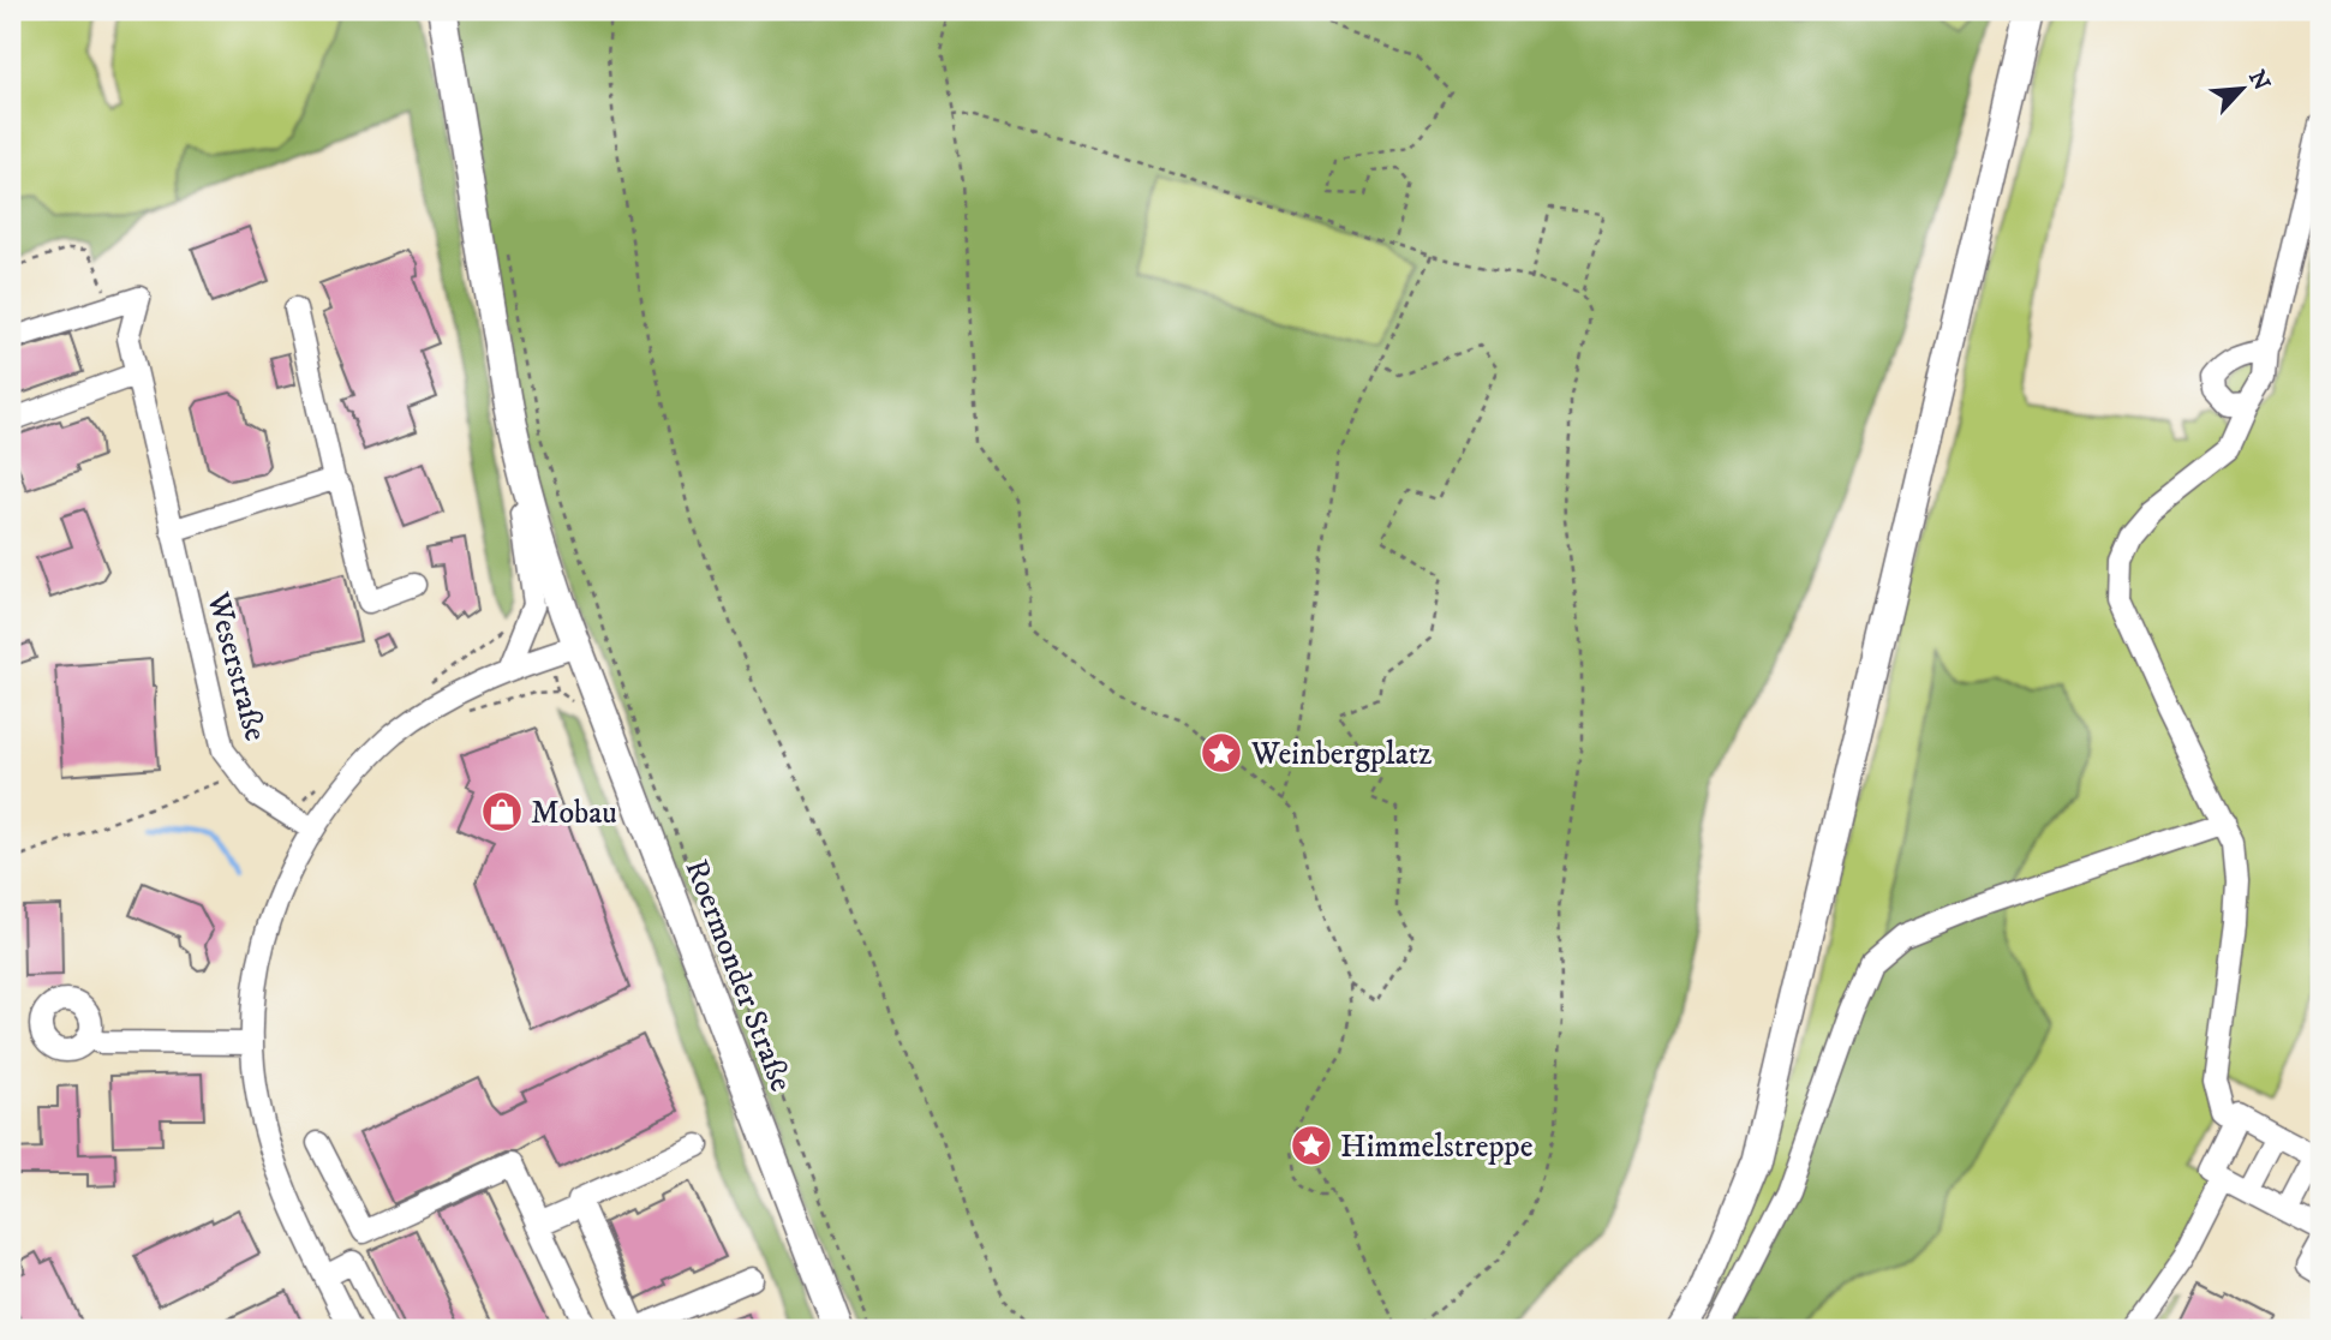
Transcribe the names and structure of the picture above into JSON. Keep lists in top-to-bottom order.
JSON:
{
  "streets": {
    "main road": ["Roermonder Straße"],
    "street": ["Weserstraße"]
  },
  "places": {
    "place": ["Weinbergplatz", "Himmelstreppe"],
    "shop": ["Mobau"]
  },
  "north": "top right"
}
